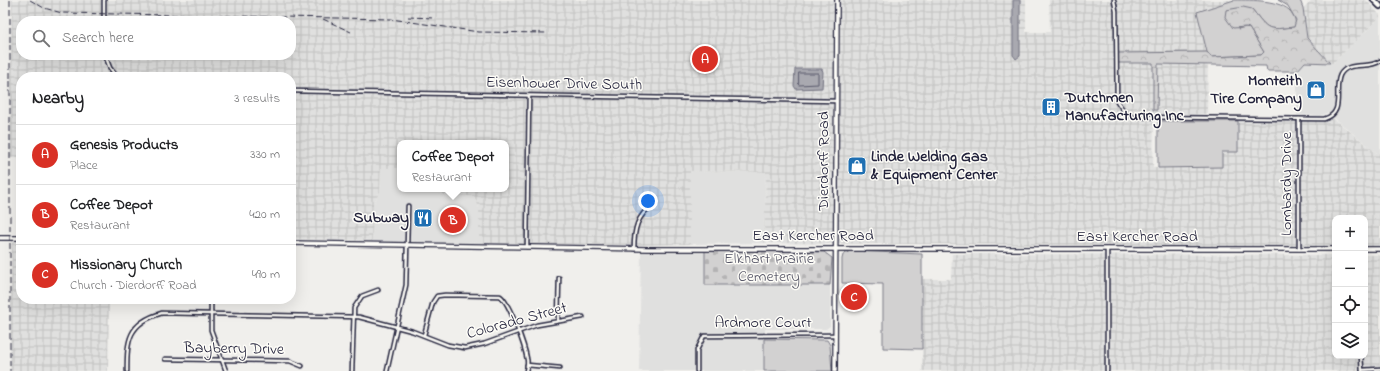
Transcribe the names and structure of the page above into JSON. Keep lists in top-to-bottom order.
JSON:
{
  "streets": {
    "main road": ["Dierdorff Road", "East Kercher Road"],
    "street": [
      "Eisenhower Drive South",
      "Lombardy Drive",
      "Colorado Street",
      "Ardmore Court",
      "Bayberry Drive"
    ]
  },
  "crossings": [
    ["Eisenhower Drive South", "Dierdorff Road"],
    ["Dierdorff Road", "East Kercher Road"],
    ["Dierdorff Road", "Ardmore Court"],
    ["Lombardy Drive", "East Kercher Road"]
  ],
  "parks": ["Elkhart Prairie Cemetery"],
  "places": {
    "shop": ["Monteith Tire Company", "Linde Welding Gas & Equipment Center"],
    "building": ["Dutchmen Manufacturing Inc"],
    "restaurant": ["Subway"]
  },
  "page": {
    "search": "Search here",
    "pins": ["A", "B", "C"],
    "heading": ["Nearby", "3 results"],
    "list": [
      {
        "mark": "A",
        "name": "Genesis Products",
        "note": "Place",
        "value": "330 m"
      },
      {
        "mark": "B",
        "name": "Coffee Depot",
        "note": "Restaurant",
        "value": "420 m"
      },
      {
        "mark": "C",
        "name": "Missionary Church",
        "note": "Church · Dierdorff Road",
        "value": "490 m"
      }
    ],
    "popup": ["Coffee Depot", "Restaurant"],
    "map_buttons": ["+", "−"]
  }
}
